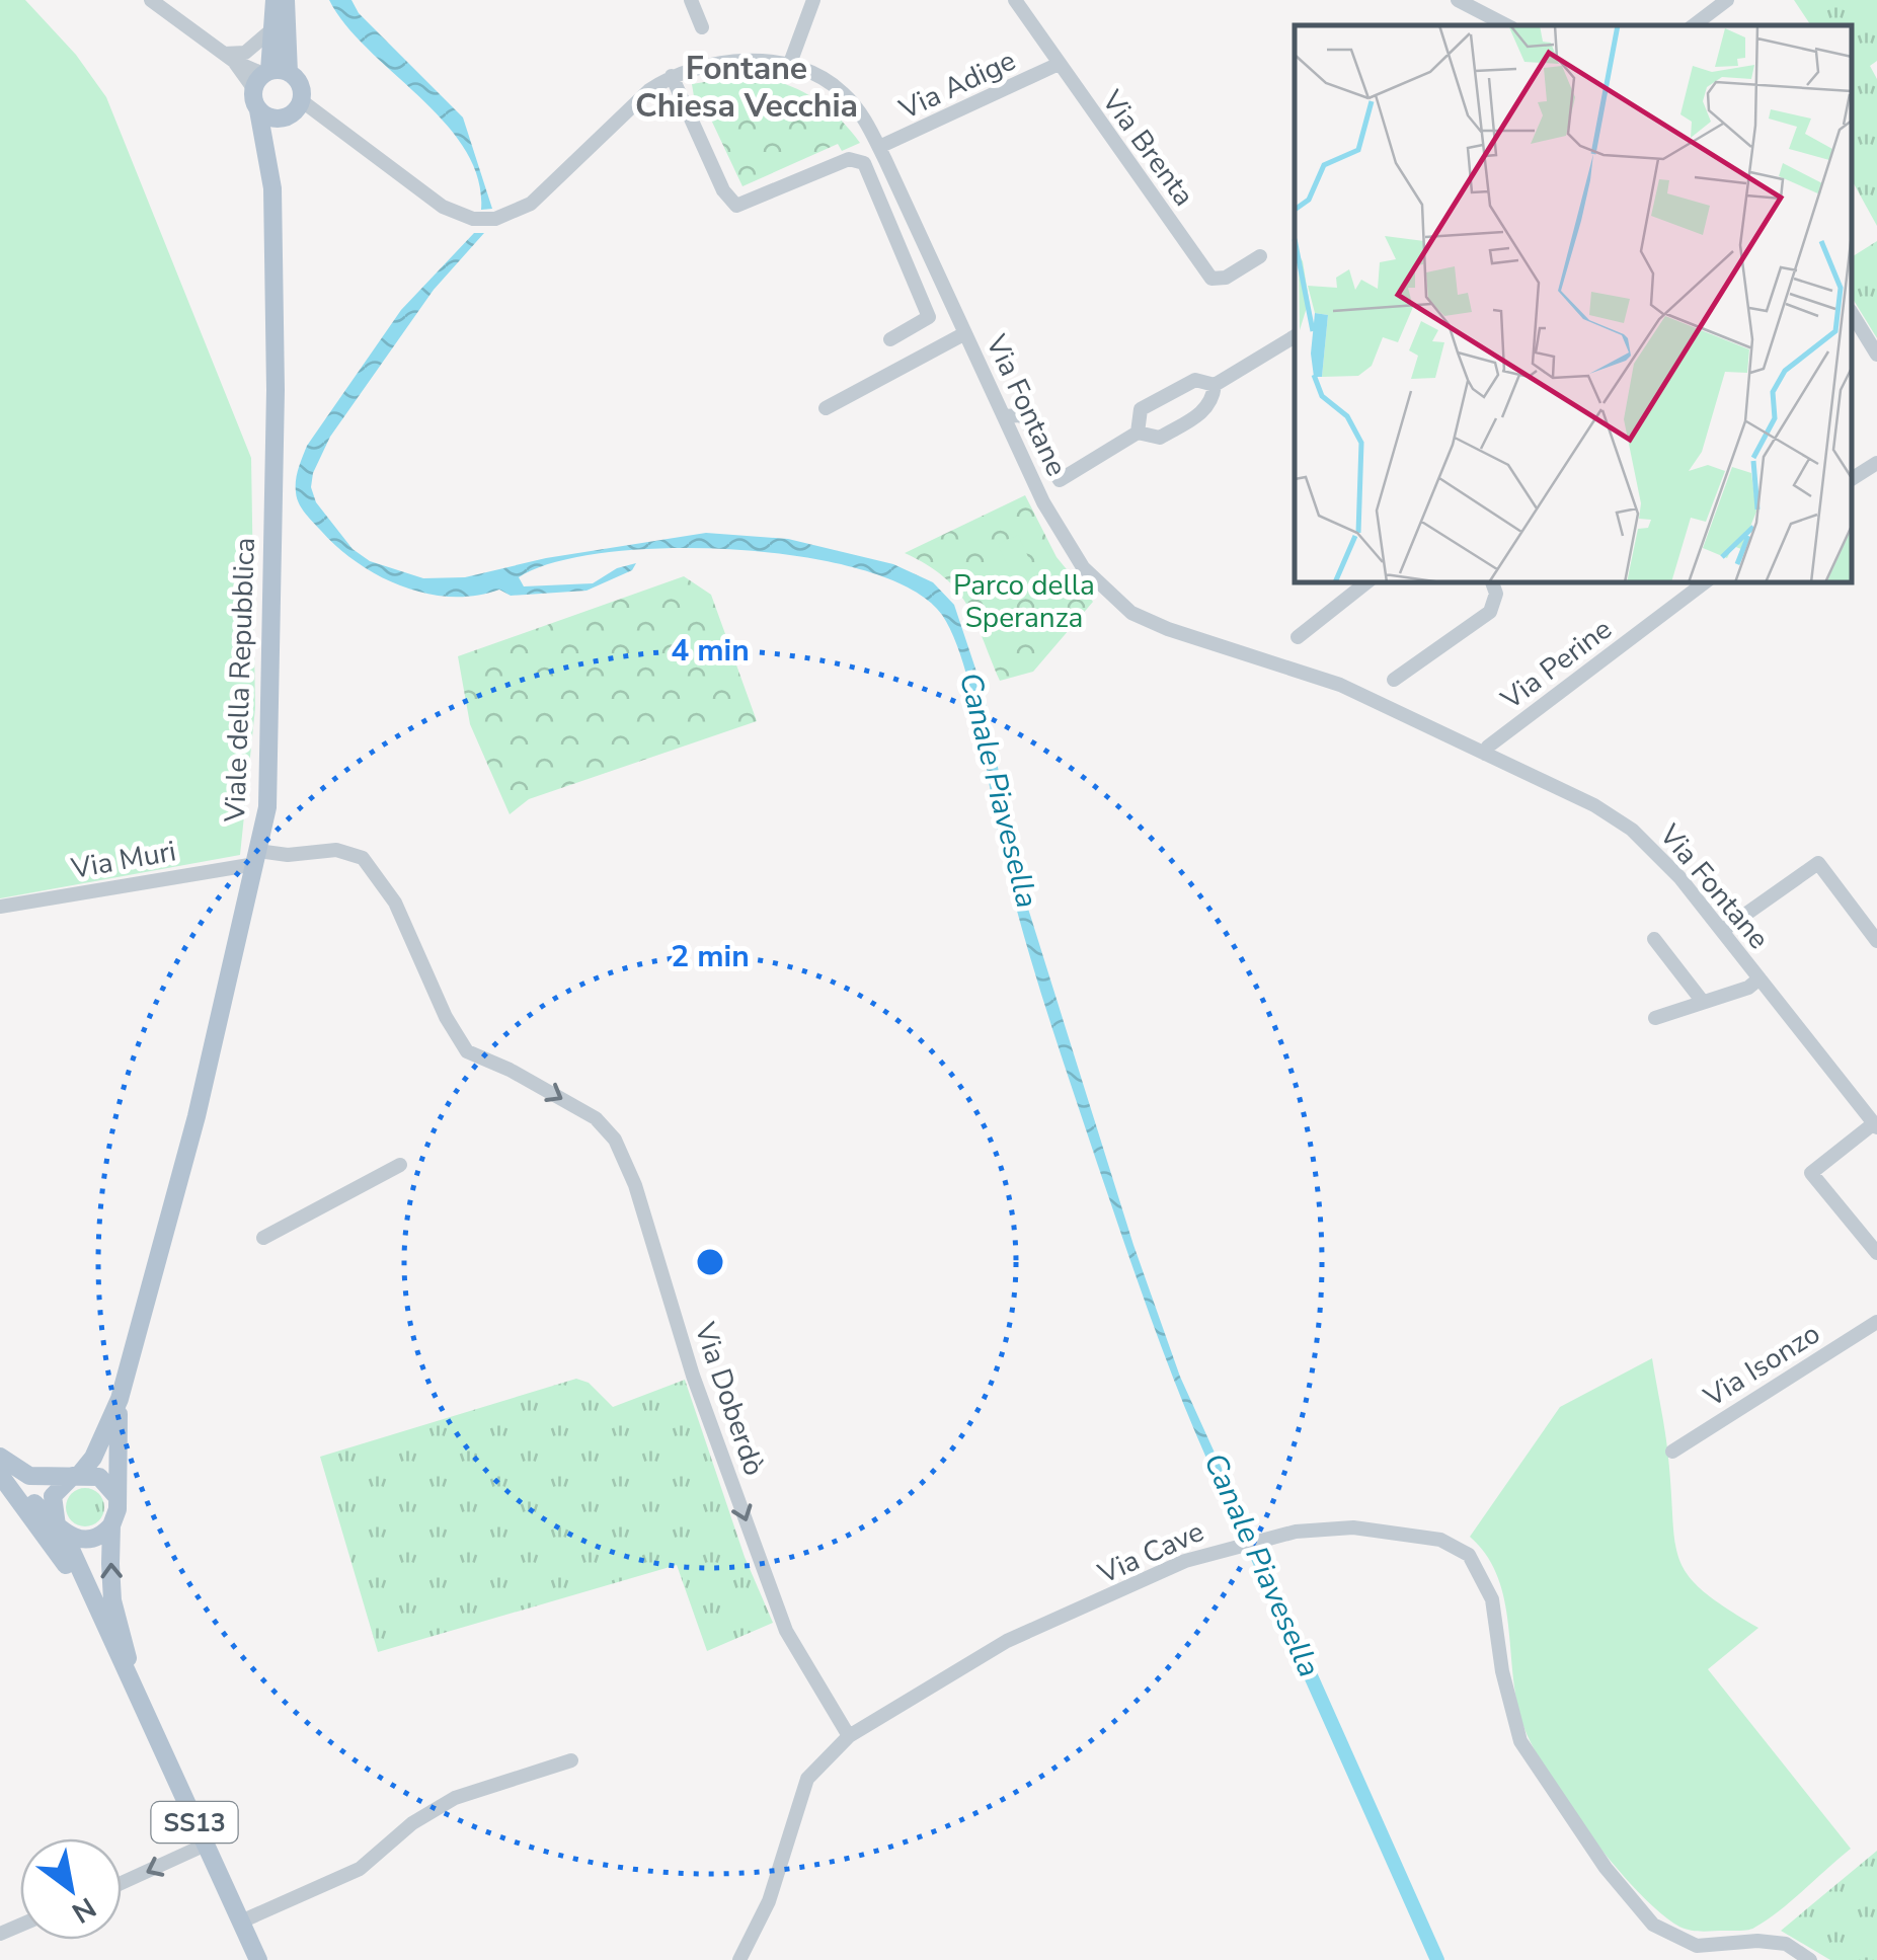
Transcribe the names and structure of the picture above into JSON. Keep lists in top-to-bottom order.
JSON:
{
  "streets": {
    "main road": ["Viale della Repubblica", "SS13"],
    "street": [
      "Via Adige",
      "Via Brenta",
      "Via Fontane",
      "Via Perine",
      "Via Muri",
      "Via Isonzo",
      "Via Doberdò",
      "Via Cave"
    ]
  },
  "crossings": [
    ["Via Adige", "Via Brenta"],
    ["Via Adige", "Via Fontane"],
    ["Via Fontane", "Via Perine"],
    ["Via Fontane", "Viale della Repubblica"],
    ["Viale della Repubblica", "Via Muri"],
    ["Viale della Repubblica", "Via Doberdò"],
    ["Via Muri", "Via Doberdò"],
    ["Via Doberdò", "Via Cave"]
  ],
  "one_way": ["Via Doberdò"],
  "districts": ["Fontane Chiesa Vecchia"],
  "water": ["Canale Piavesella"],
  "parks": ["Parco della Speranza"],
  "north": "bottom right",
  "rings": ["4 min", "2 min"]
}
